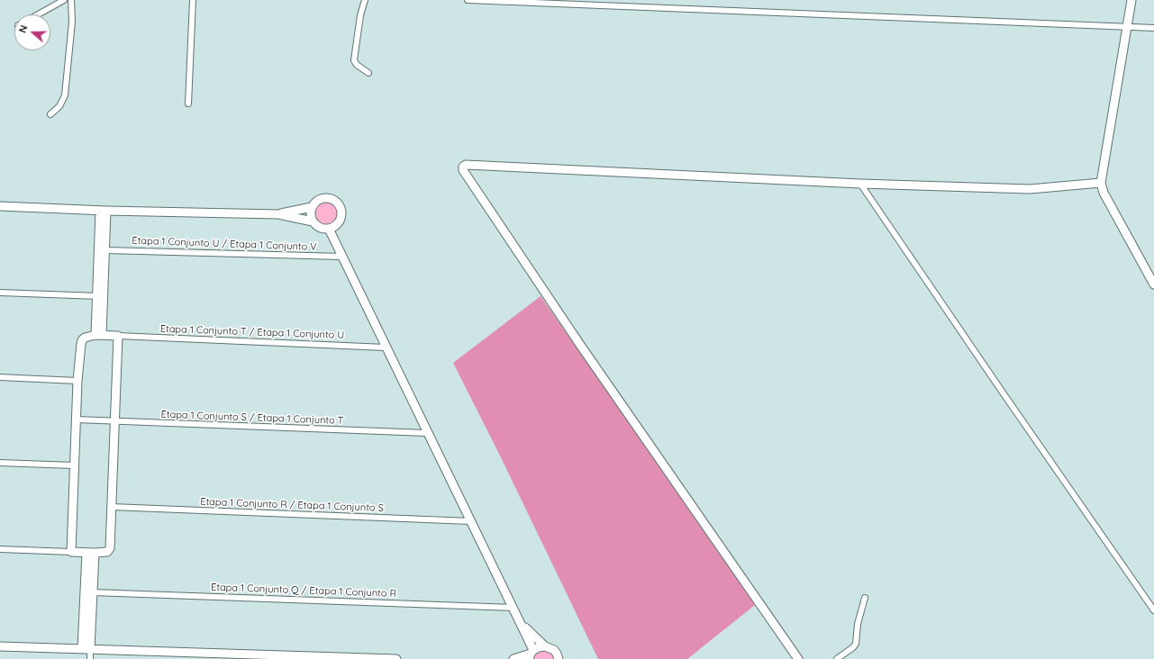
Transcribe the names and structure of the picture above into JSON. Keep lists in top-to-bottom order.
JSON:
{
  "streets": {
    "street": [
      "Etapa 1 Conjunto U / Etapa 1 Conjunto V",
      "Etapa 1 Conjunto T / Etapa 1 Conjunto U",
      "Etapa 1 Conjunto S / Etapa 1 Conjunto T",
      "Etapa 1 Conjunto R / Etapa 1 Conjunto S",
      "Etapa 1 Conjunto Q / Etapa 1 Conjunto R"
    ]
  },
  "north": "left"
}
